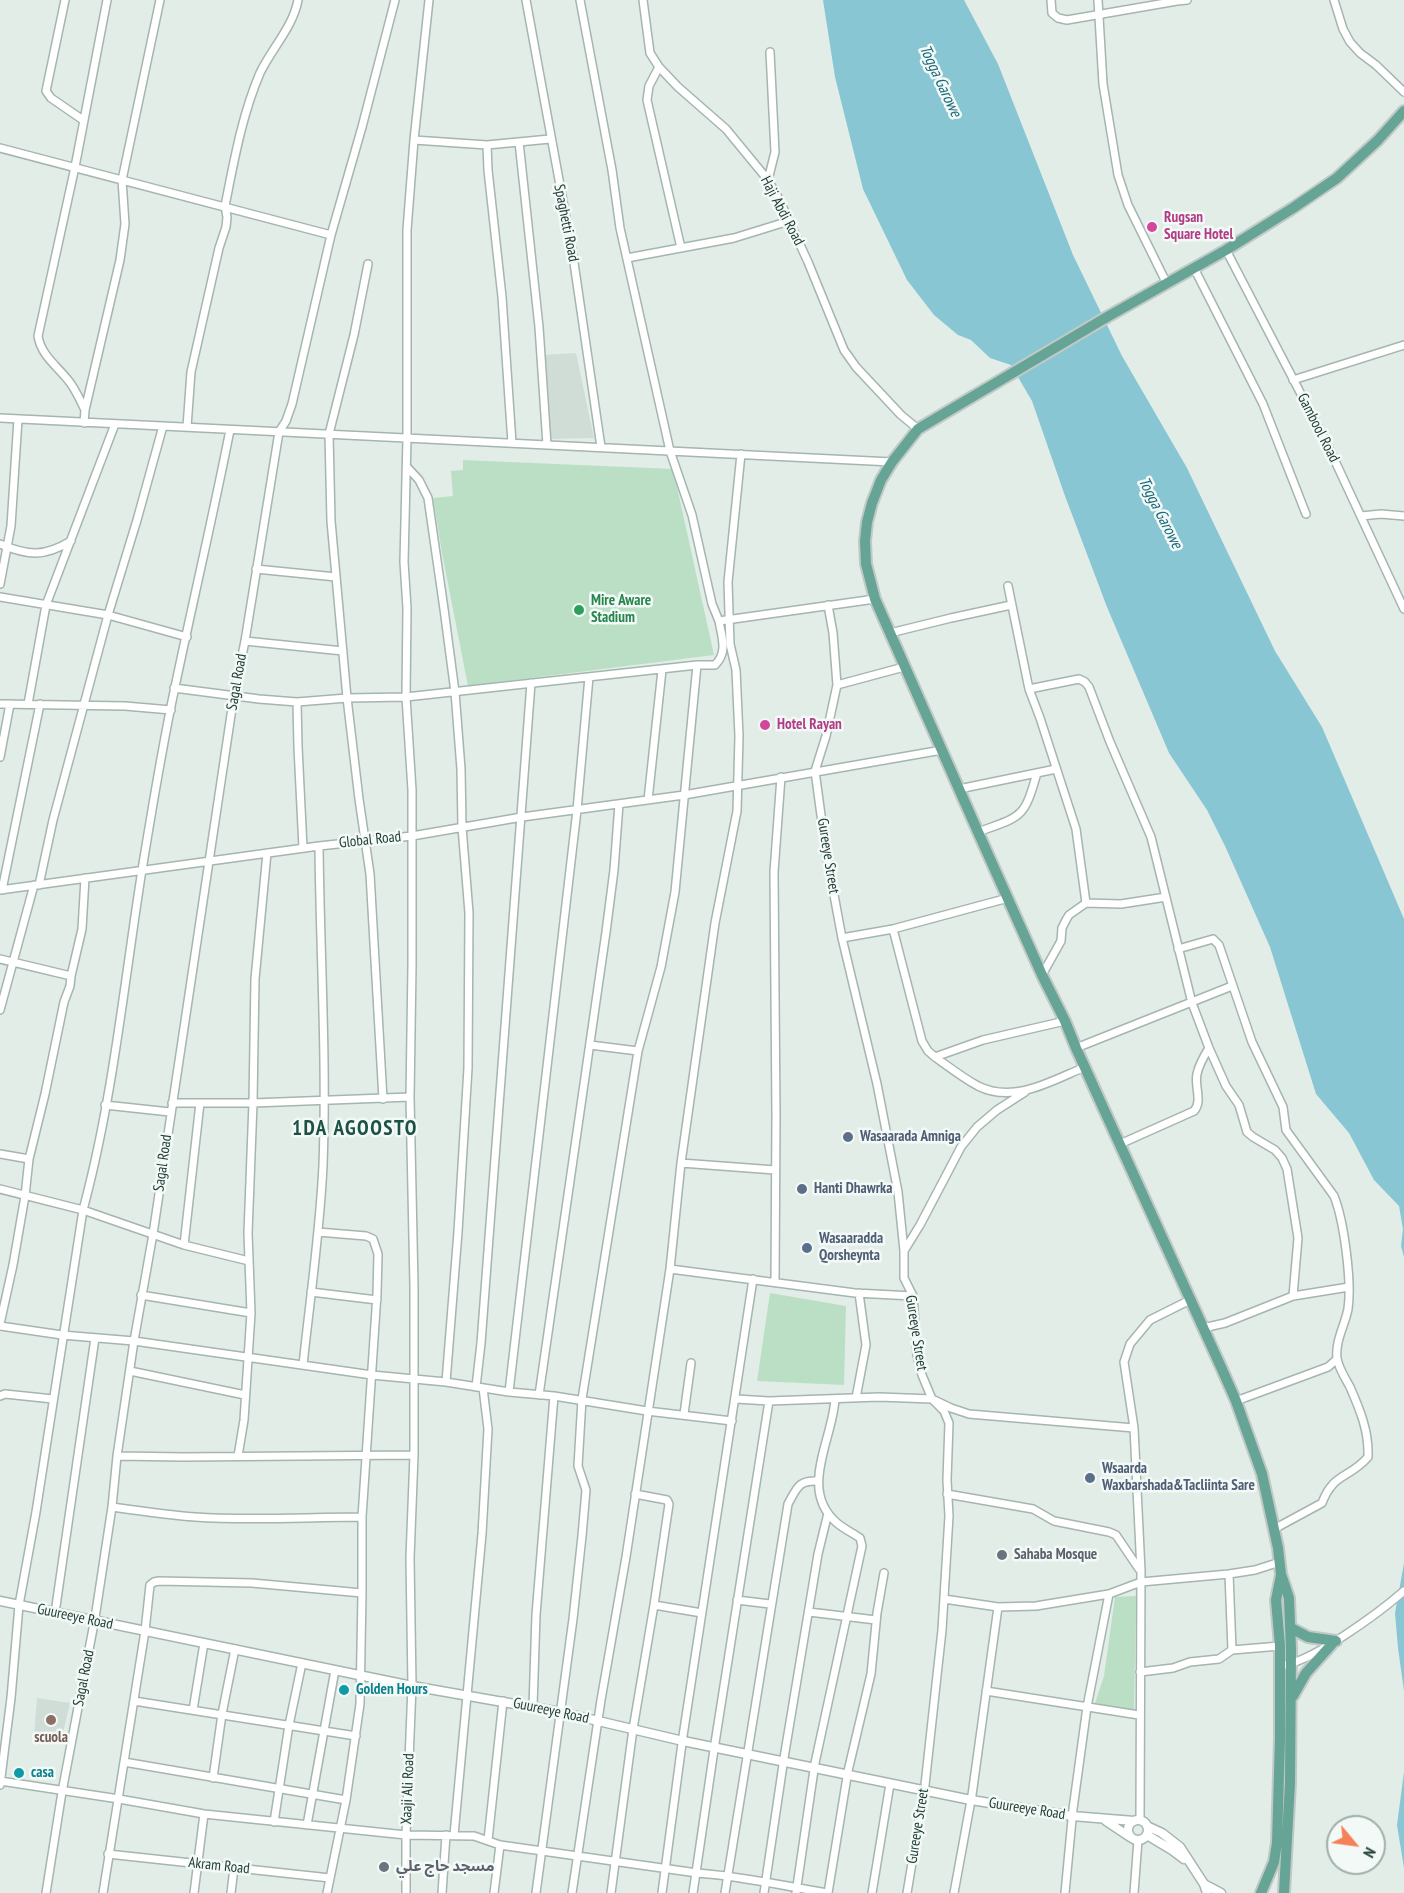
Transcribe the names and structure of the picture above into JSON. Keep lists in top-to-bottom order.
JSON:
{
  "streets": {
    "street": [
      "Haji Abdi Road",
      "Spaghetti Road",
      "Gambool Road",
      "Sagal Road",
      "Global Road",
      "Gureeye Street",
      "Guureeye Road",
      "Xaaji Ali Road",
      "Akram Road"
    ]
  },
  "crossings": [
    ["Sagal Road", "Global Road"],
    ["Sagal Road", "Guureeye Road"],
    ["Global Road", "Gureeye Street"],
    ["Global Road", "Xaaji Ali Road"],
    ["Gureeye Street", "Guureeye Road"],
    ["Guureeye Road", "Xaaji Ali Road"]
  ],
  "districts": ["1DA AGOOSTO"],
  "water": ["Togga Garowe"],
  "places": [
    "Rugsan Square Hotel",
    "Mire Aware Stadium",
    "Hotel Rayan",
    "Wasaarada Amniga",
    "Hanti Dhawrka",
    "Wasaaradda Qorsheynta",
    "Wsaarda Waxbarshada&Tacliinta Sare",
    "Sahaba Mosque",
    "Golden Hours",
    "scuola",
    "casa",
    "مسجد حاج علي"
  ],
  "north": "bottom right"
}
